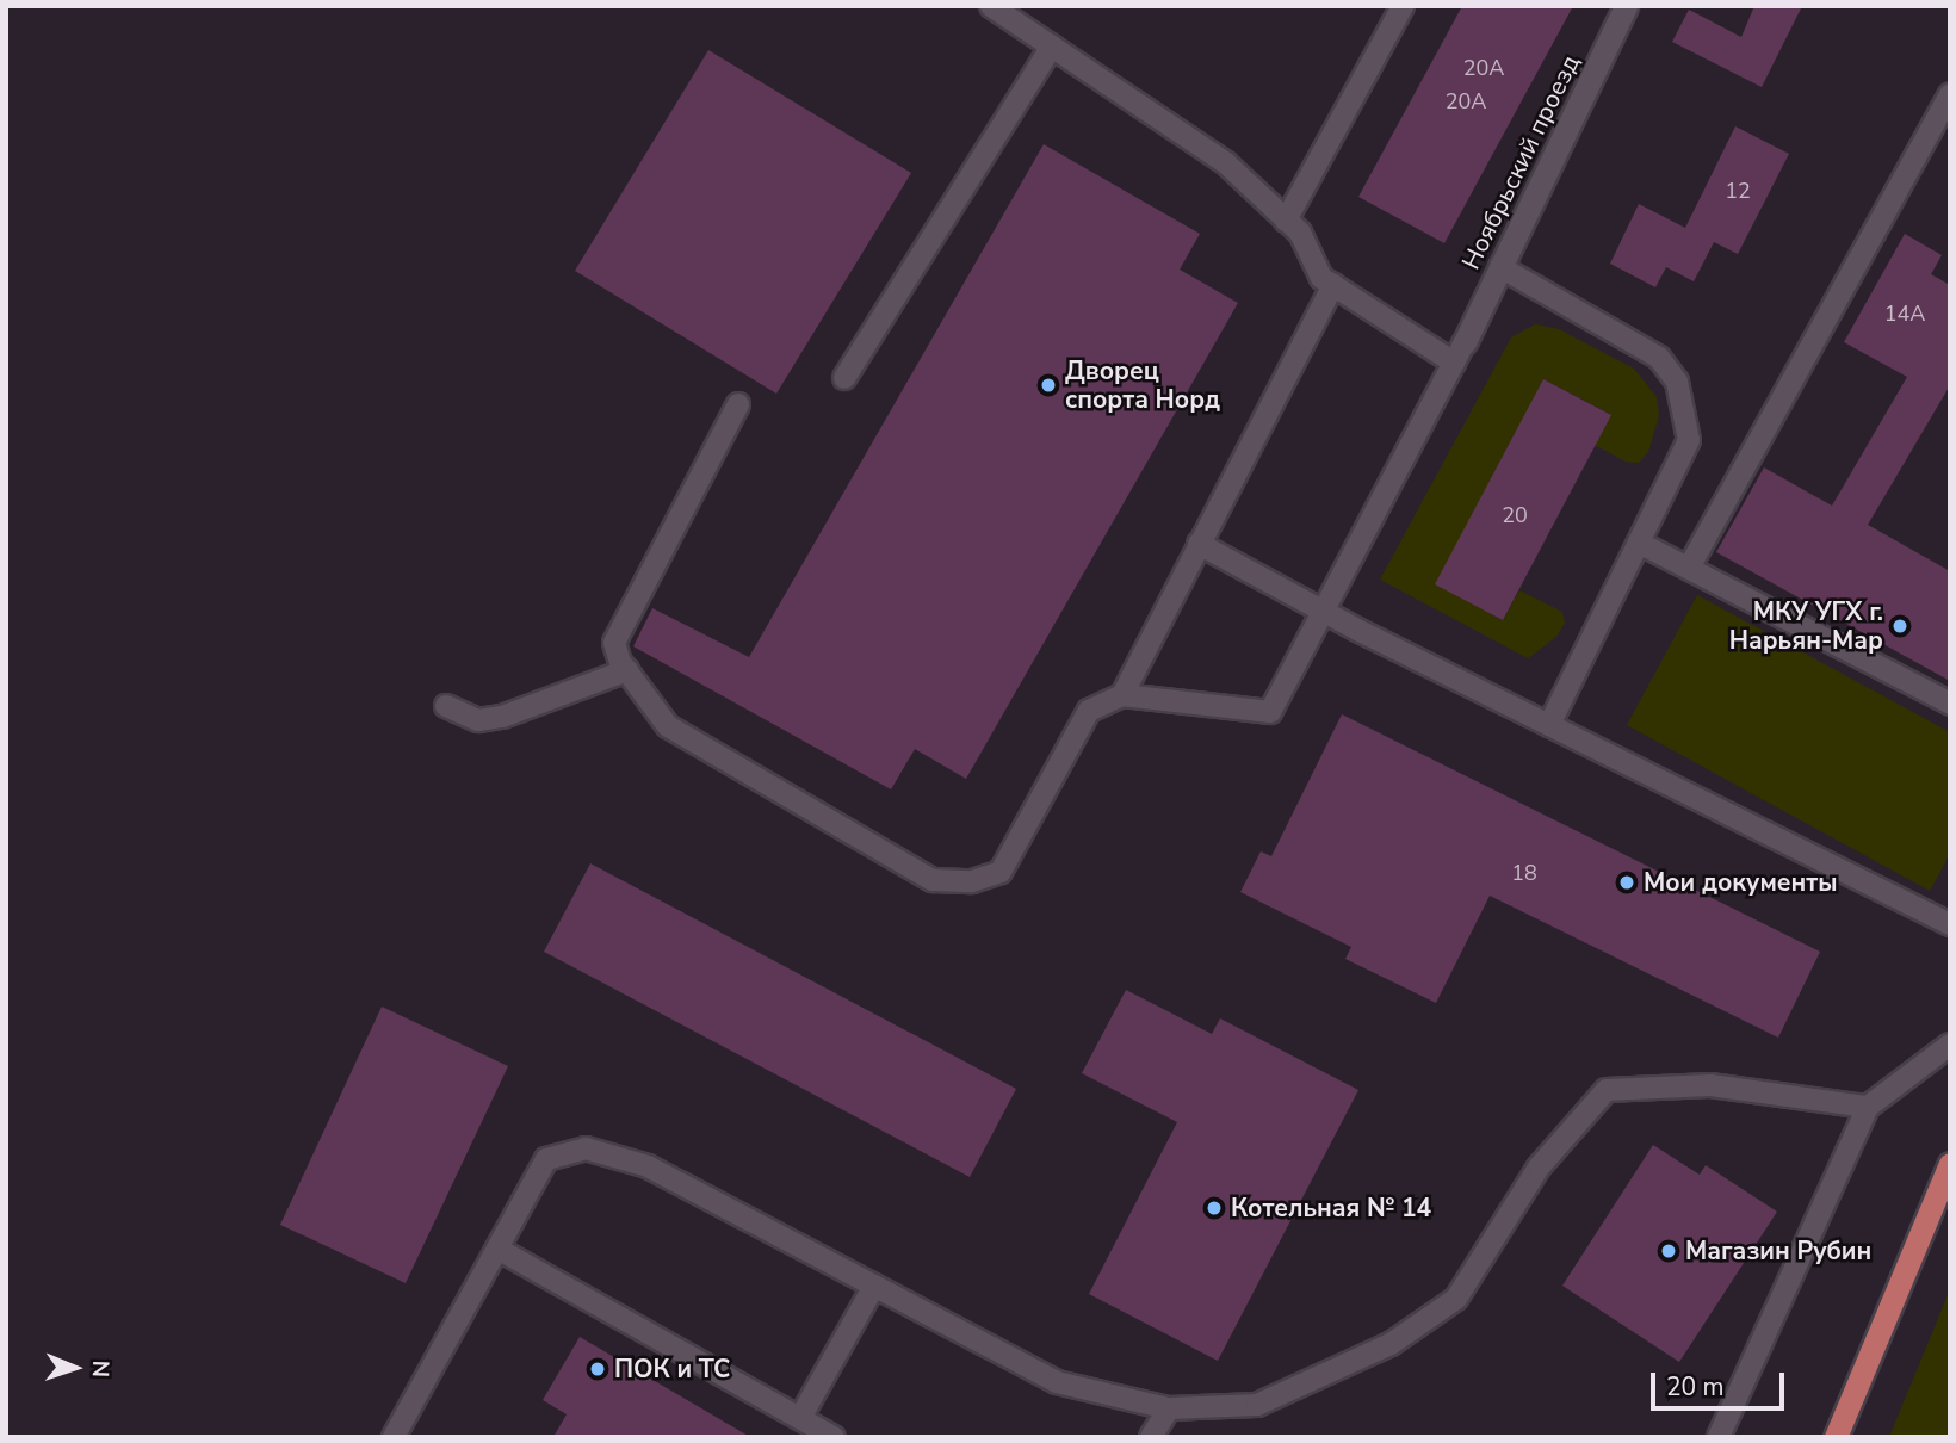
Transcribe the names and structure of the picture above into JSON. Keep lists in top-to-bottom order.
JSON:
{
  "streets": {
    "street": ["Ноябрьский проезд"]
  },
  "places": [
    "Дворец спорта Норд",
    "МКУ УГХ г. Нарьян-Мар",
    "Мои документы",
    "Котельная № 14",
    "Магазин Рубин",
    "ПОК и ТС"
  ],
  "house_numbers": [
    "20А",
    "20А",
    "12",
    "14А",
    "20",
    "18"
  ],
  "scale_bar": "20 m",
  "north": "right"
}
